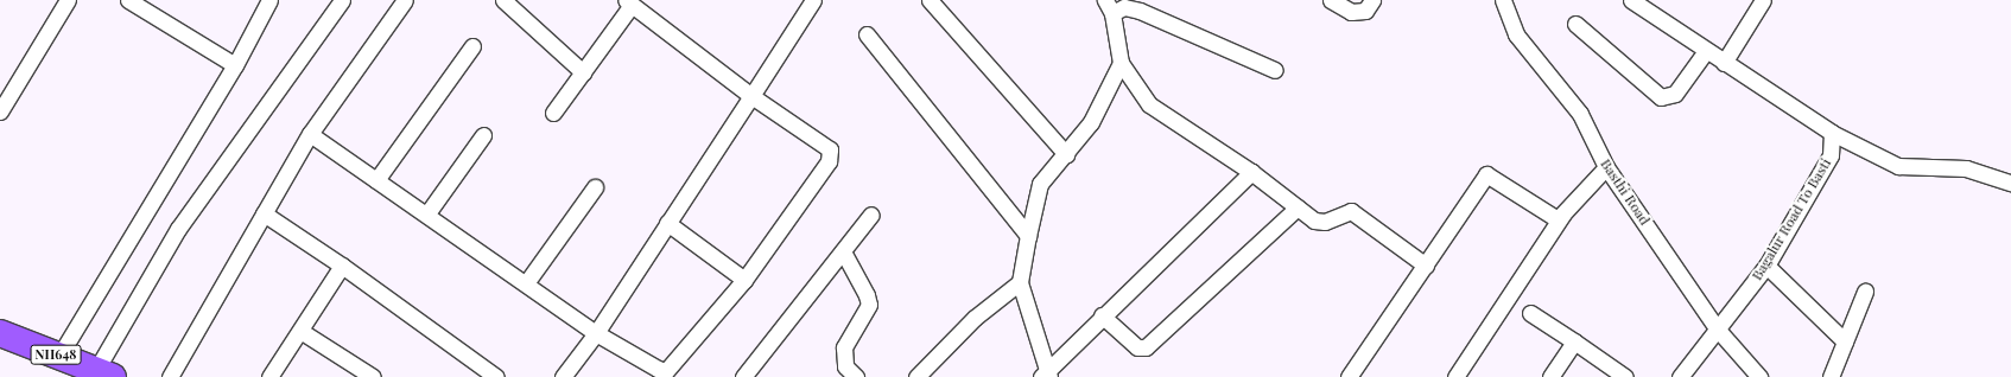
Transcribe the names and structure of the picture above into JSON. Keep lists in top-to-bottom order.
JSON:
{
  "streets": {
    "highway": ["NH648"],
    "street": ["Basthi Road", "Bagalur Road To Basti"]
  },
  "crossings": [
    ["Basthi Road", "Bagalur Road To Basti"]
  ]
}
